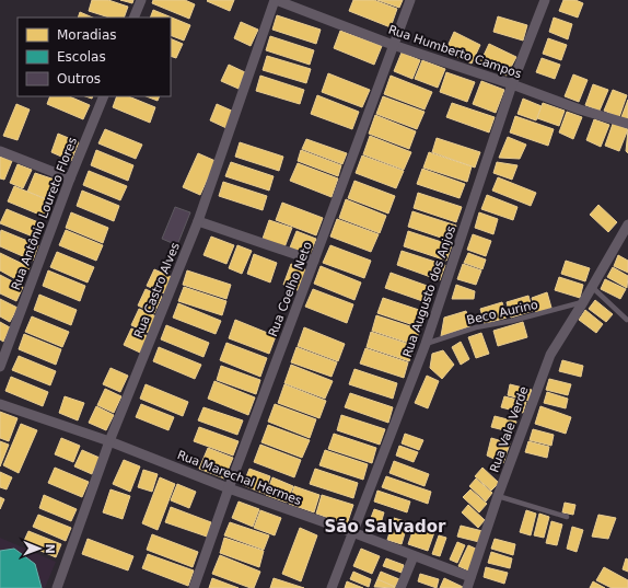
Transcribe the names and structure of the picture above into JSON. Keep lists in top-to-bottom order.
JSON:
{
  "streets": {
    "street": [
      "Rua Humberto Campos",
      "Rua Antônio Loureto Flores",
      "Rua Coelho Neto",
      "Rua Castro Alves",
      "Rua Augusto dos Anjos",
      "Rua Vale Verde",
      "Rua Marechal Hermes"
    ],
    "lane": ["Beco Aurino"]
  },
  "crossings": [
    ["Rua Humberto Campos", "Rua Coelho Neto"],
    ["Rua Humberto Campos", "Rua Castro Alves"],
    ["Rua Humberto Campos", "Rua Augusto dos Anjos"],
    ["Rua Coelho Neto", "Rua Marechal Hermes"],
    ["Rua Castro Alves", "Rua Marechal Hermes"],
    ["Rua Augusto dos Anjos", "Beco Aurino"],
    ["Rua Augusto dos Anjos", "Rua Marechal Hermes"],
    ["Beco Aurino", "Rua Vale Verde"],
    ["Rua Vale Verde", "Rua Marechal Hermes"]
  ],
  "districts": ["São Salvador"],
  "legend": ["Moradias", "Escolas", "Outros"],
  "north": "right"
}
